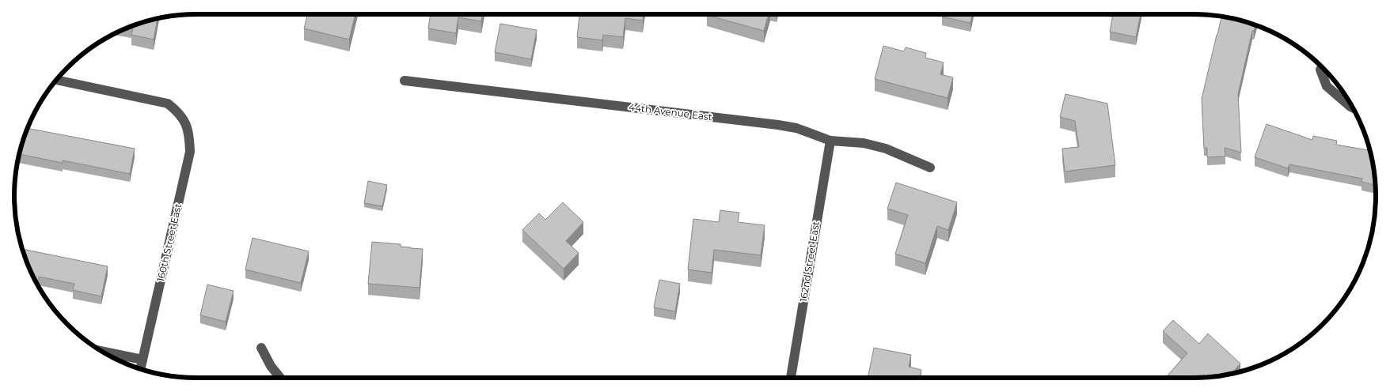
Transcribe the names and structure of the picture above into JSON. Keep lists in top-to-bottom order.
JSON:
{
  "streets": {
    "street": ["44th Avenue East", "160th Street East", "162nd Street East"]
  },
  "crossings": [
    ["44th Avenue East", "162nd Street East"]
  ]
}
